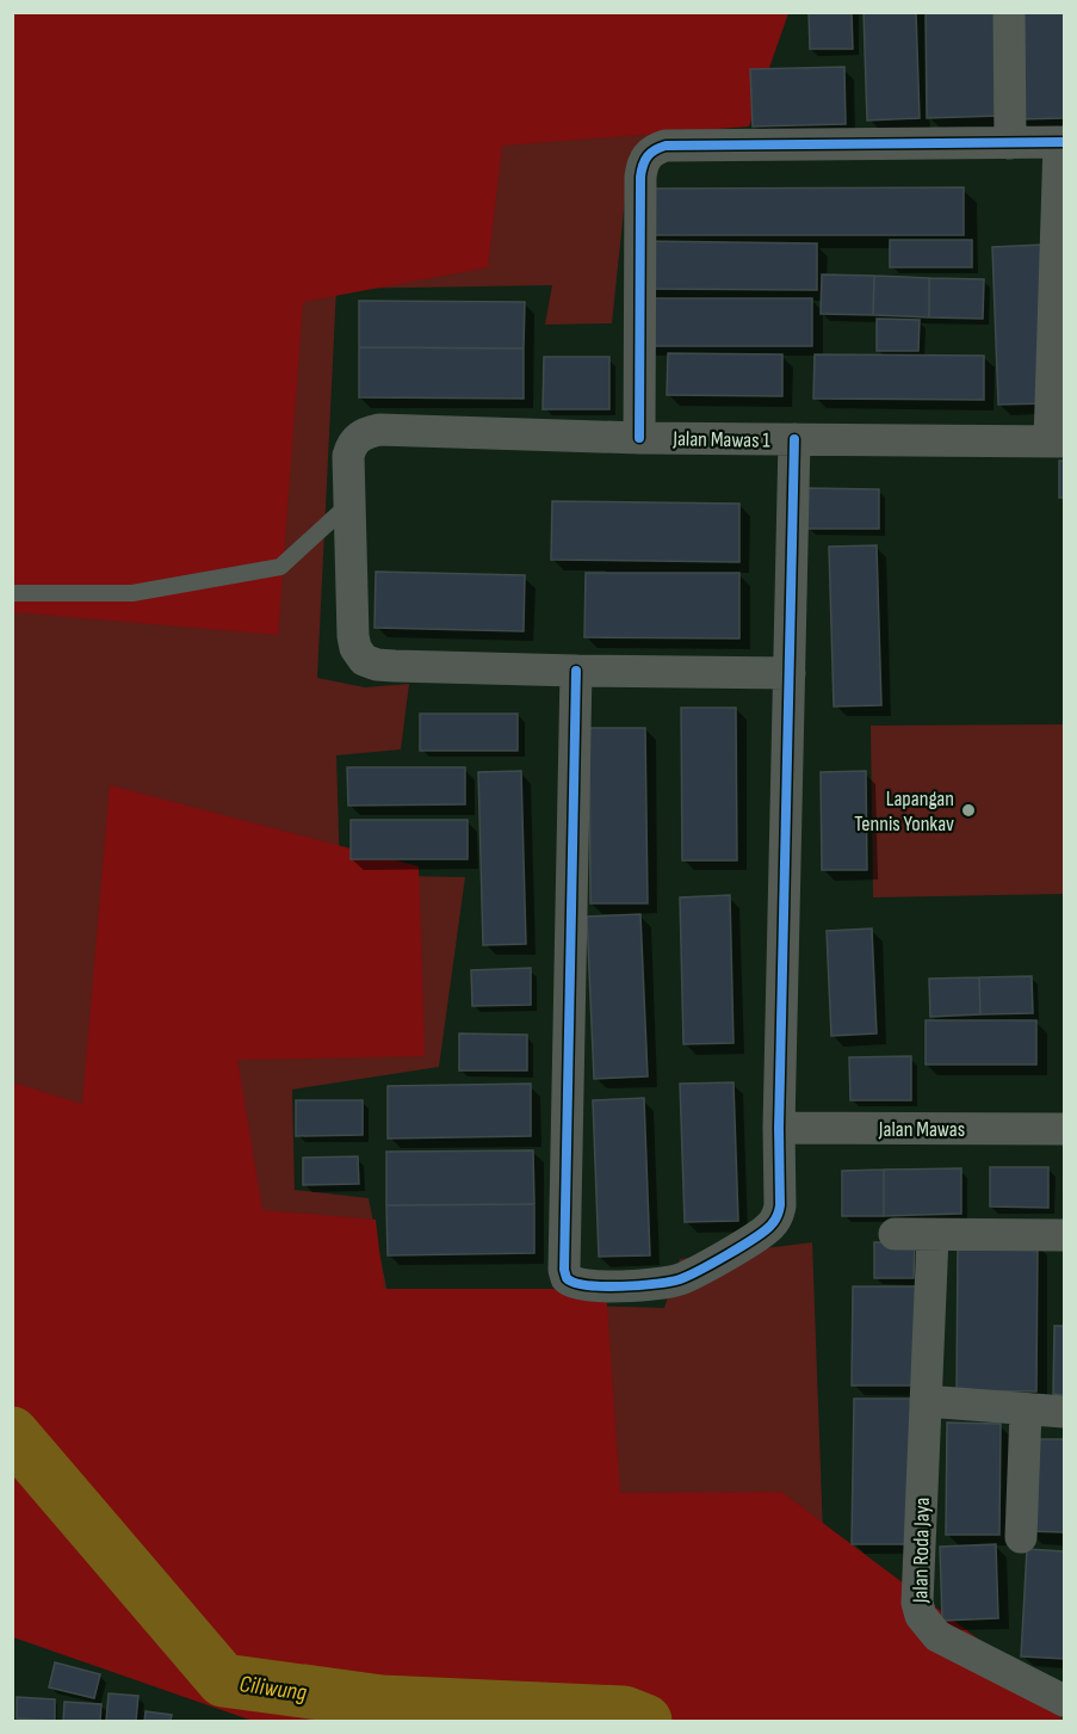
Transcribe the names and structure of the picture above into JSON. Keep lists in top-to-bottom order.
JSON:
{
  "streets": {
    "street": ["Jalan Mawas 1", "Jalan Mawas", "Jalan Roda Jaya"]
  },
  "water": ["Ciliwung"],
  "places": ["Lapangan Tennis Yonkav"]
}
